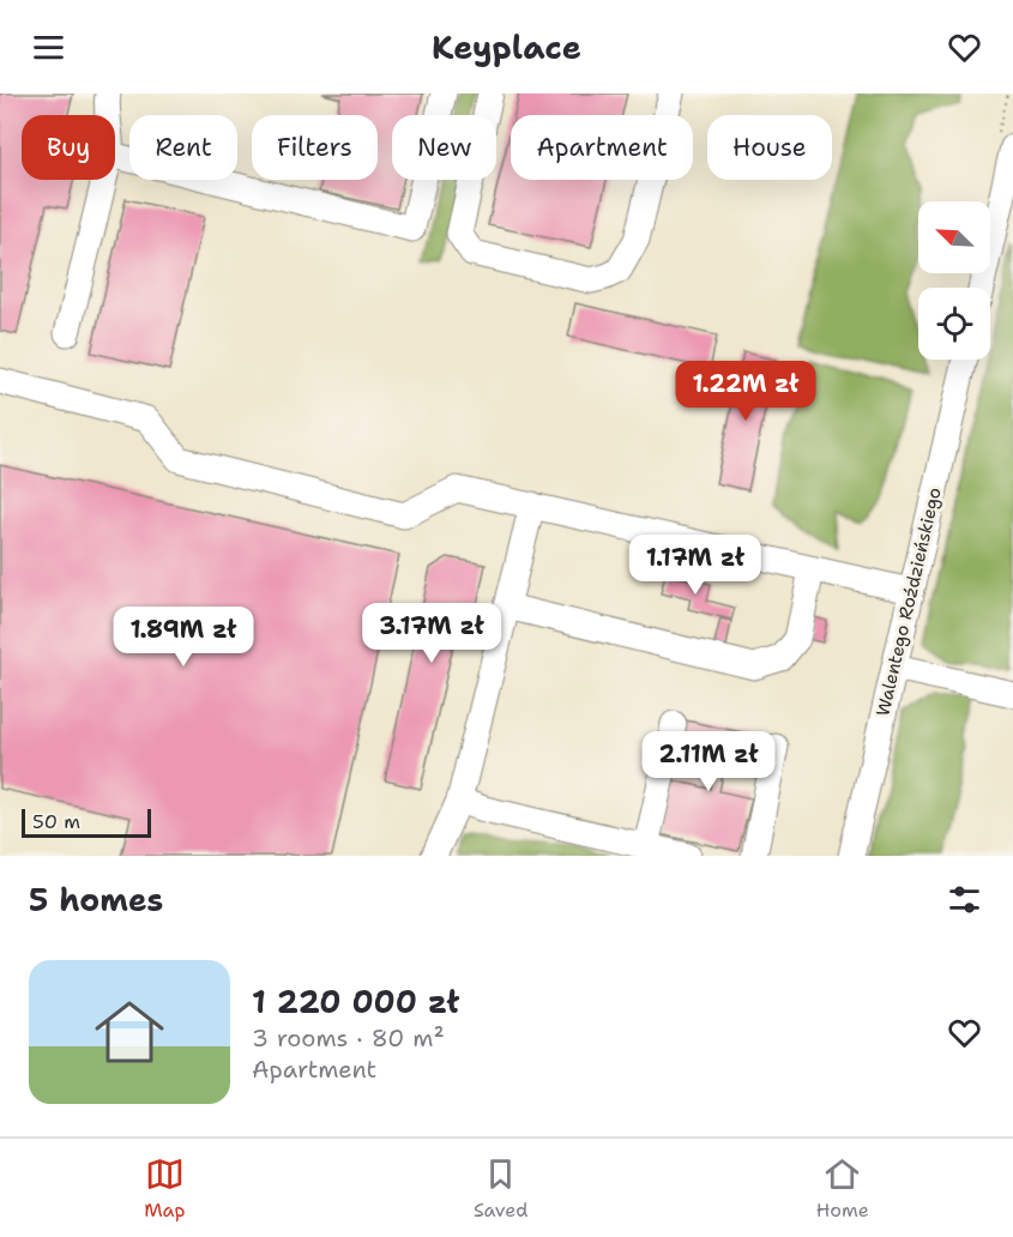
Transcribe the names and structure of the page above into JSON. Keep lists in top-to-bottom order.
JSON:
{
  "streets": {
    "street": ["Walentego Roździeńskiego"]
  },
  "scale_bar": "50 m",
  "north": "top left",
  "page": {
    "header": "Keyplace",
    "chip": [
      "Buy",
      "Rent",
      "Filters",
      "New",
      "Apartment",
      "House"
    ],
    "price": [
      "1.22M zł",
      "1.17M zł",
      "3.17M zł",
      "1.89M zł",
      "2.11M zł"
    ],
    "scale": "50 m",
    "heading": "5 homes",
    "list": [
      {
        "name": "1 220 000 zł",
        "note": "3 rooms · 80 m² · Apartment"
      }
    ],
    "tabs": ["Map", "Saved", "Home"]
  }
}
